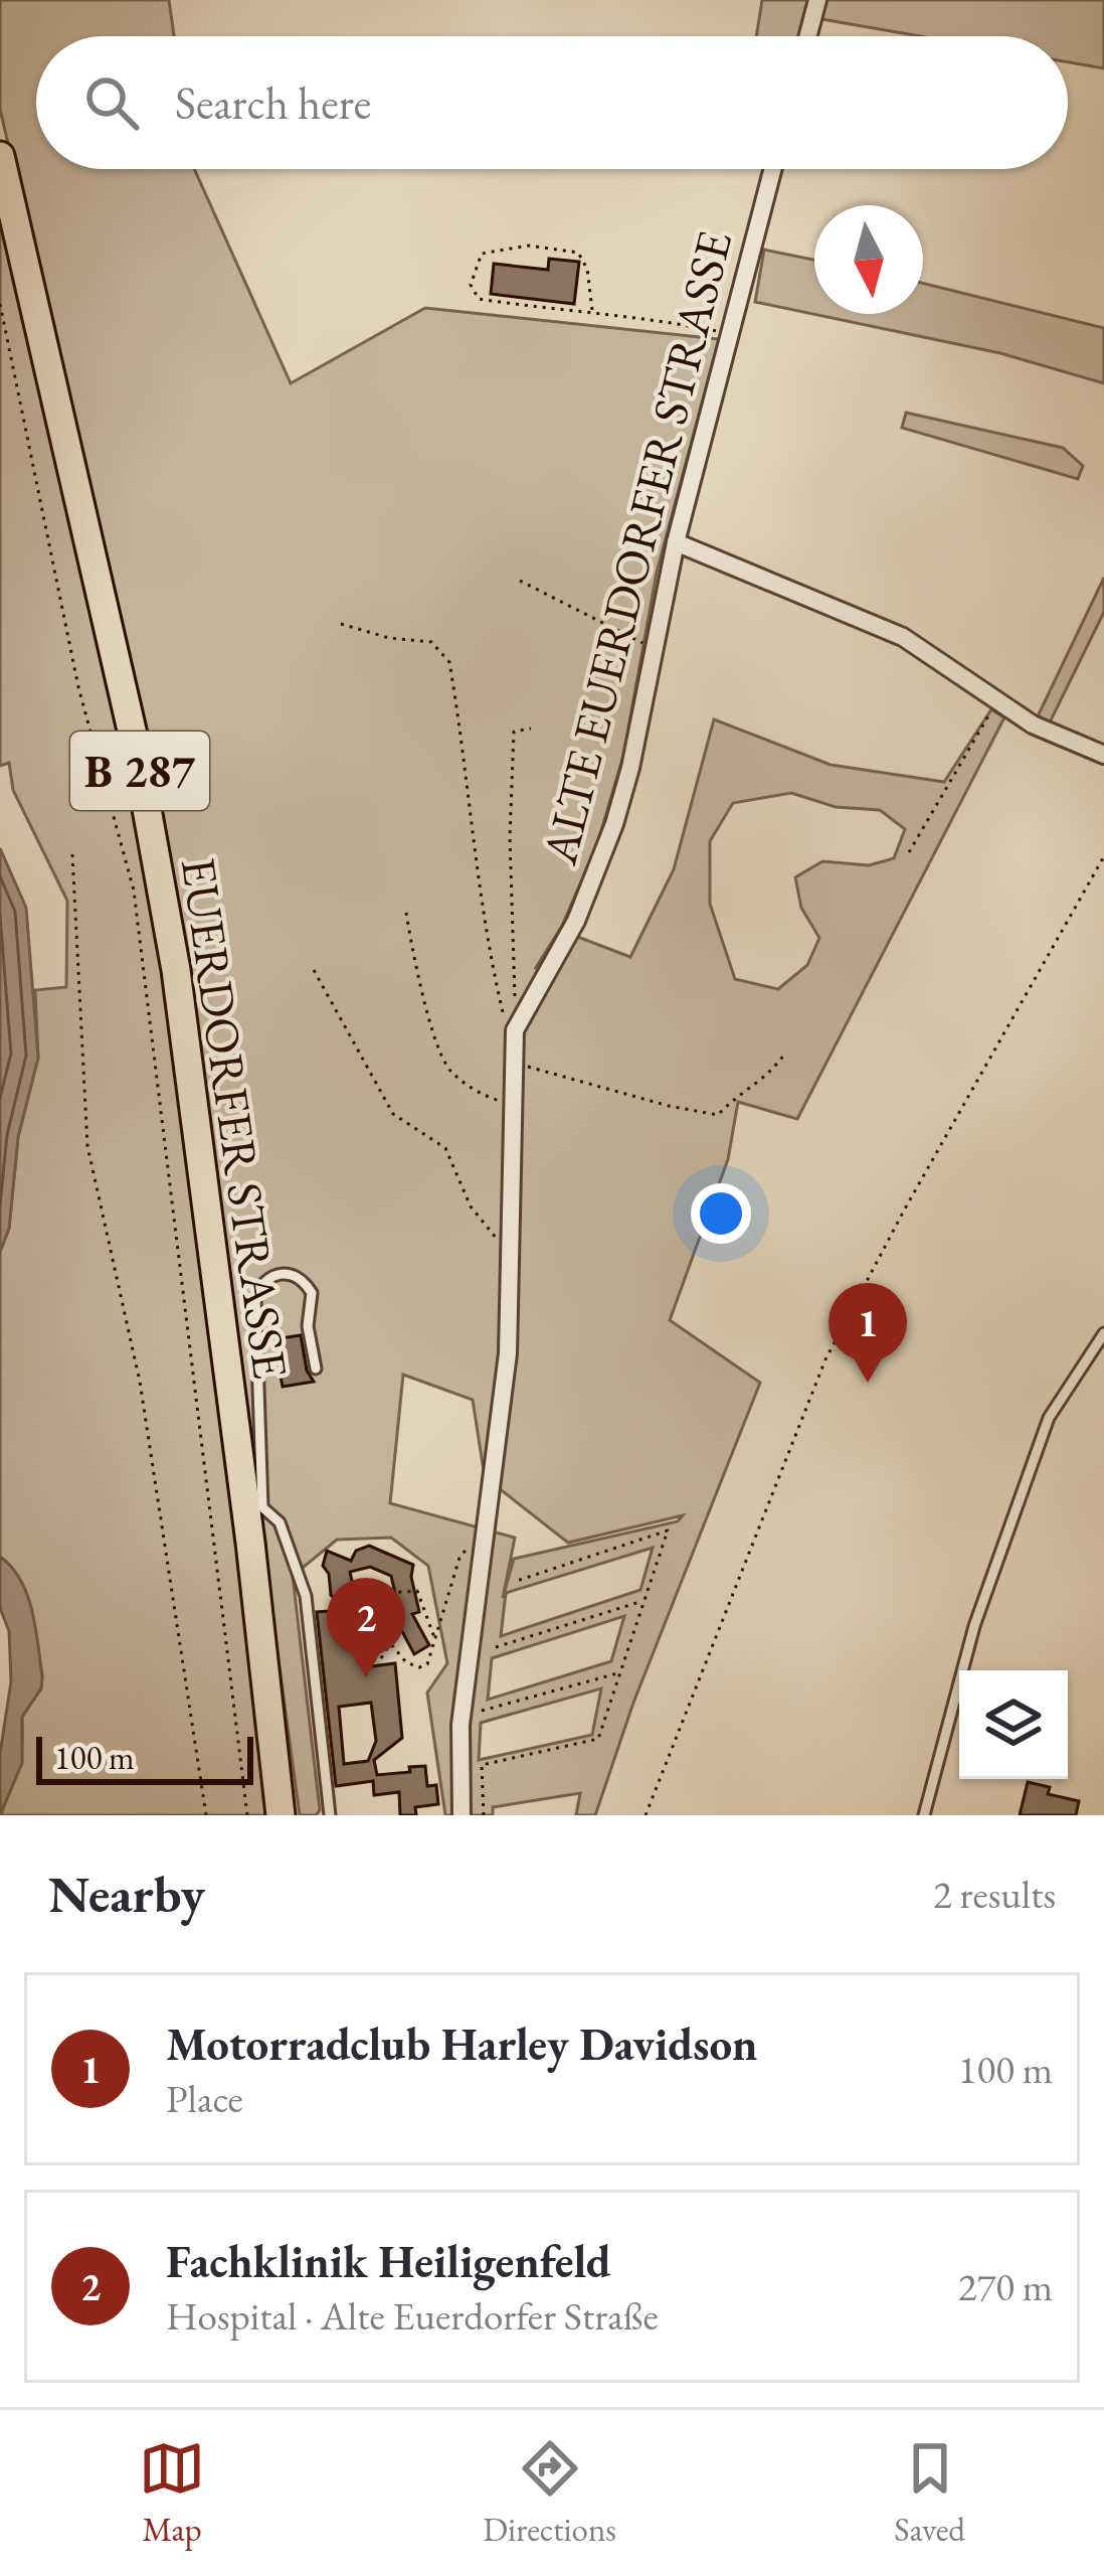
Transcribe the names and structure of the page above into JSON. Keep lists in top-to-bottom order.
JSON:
{
  "streets": {
    "main road": ["B 287", "EUERDORFER STRASSE"],
    "street": ["ALTE EUERDORFER STRASSE"]
  },
  "scale_bar": "100 m",
  "north": "bottom",
  "page": {
    "search": "Search here",
    "pins": ["1", "2"],
    "scale": "100 m",
    "heading": ["Nearby", "2 results"],
    "list": [
      {
        "mark": "1",
        "name": "Motorradclub Harley Davidson",
        "note": "Place",
        "value": "100 m"
      },
      {
        "mark": "2",
        "name": "Fachklinik Heiligenfeld",
        "note": "Hospital · Alte Euerdorfer Straße",
        "value": "270 m"
      }
    ],
    "nav": ["Map", "Directions", "Saved"]
  }
}
